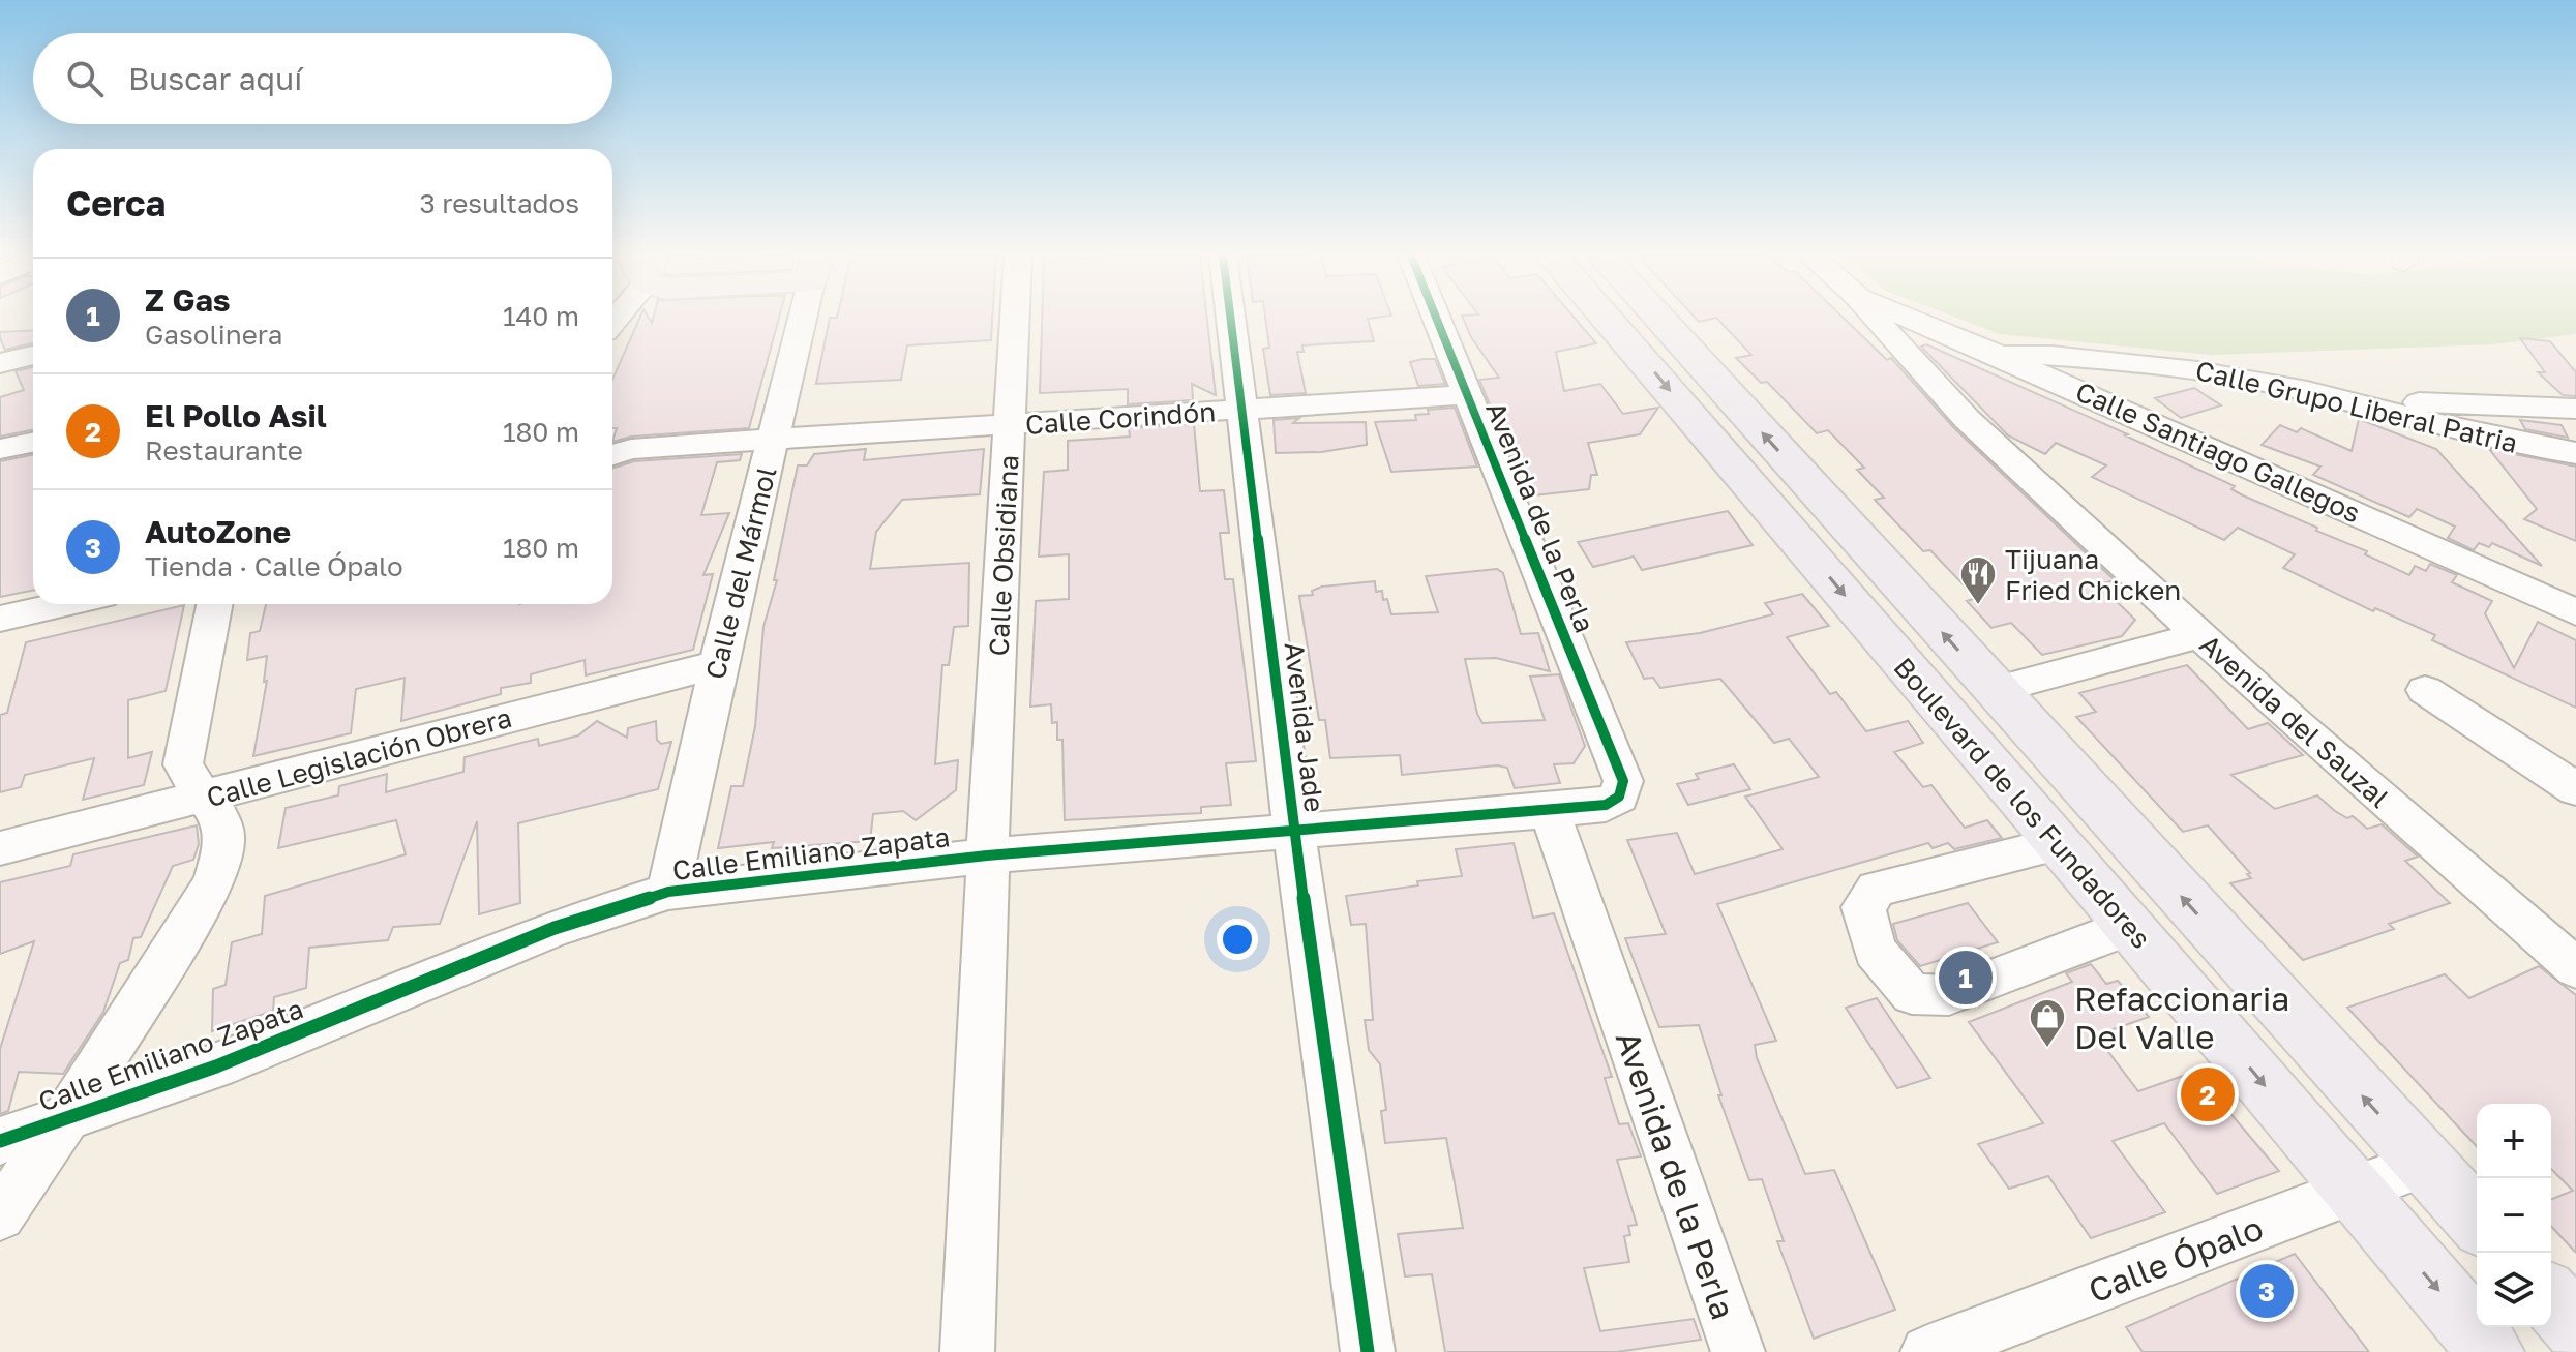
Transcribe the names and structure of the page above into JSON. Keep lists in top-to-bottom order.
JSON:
{
  "streets": {
    "main road": ["Boulevard de los Fundadores"],
    "street": [
      "Calle Grupo Liberal Patria",
      "Calle Corindón",
      "Calle Santiago Gallegos",
      "Avenida de la Perla",
      "Calle Obsidiana",
      "Calle del Mármol",
      "Avenida del Sauzal",
      "Avenida Jade",
      "Calle Legislación Obrera",
      "Calle Emiliano Zapata",
      "Calle Ópalo"
    ]
  },
  "crossings": [
    ["Calle Grupo Liberal Patria", "Calle Santiago Gallegos"],
    ["Calle Corindón", "Avenida de la Perla"],
    ["Calle Corindón", "Calle Obsidiana"],
    ["Calle Corindón", "Calle del Mármol"],
    ["Calle Corindón", "Avenida Jade"],
    ["Avenida de la Perla", "Calle Emiliano Zapata"],
    ["Calle Obsidiana", "Calle Emiliano Zapata"],
    ["Calle del Mármol", "Calle Legislación Obrera"],
    ["Calle del Mármol", "Calle Emiliano Zapata"],
    ["Avenida Jade", "Calle Emiliano Zapata"],
    ["Boulevard de los Fundadores", "Calle Ópalo"]
  ],
  "places": {
    "restaurant": ["Tijuana Fried Chicken"],
    "shop": ["Refaccionaria Del Valle"]
  },
  "page": {
    "search": "Buscar aquí",
    "heading": ["Cerca", "3 resultados"],
    "list": [
      {
        "mark": "1",
        "name": "Z Gas",
        "note": "Gasolinera",
        "value": "140 m"
      },
      {
        "mark": "2",
        "name": "El Pollo Asil",
        "note": "Restaurante",
        "value": "180 m"
      },
      {
        "mark": "3",
        "name": "AutoZone",
        "note": "Tienda · Calle Ópalo",
        "value": "180 m"
      }
    ],
    "pins": ["1", "2", "3"],
    "map_buttons": ["+", "−"]
  }
}
